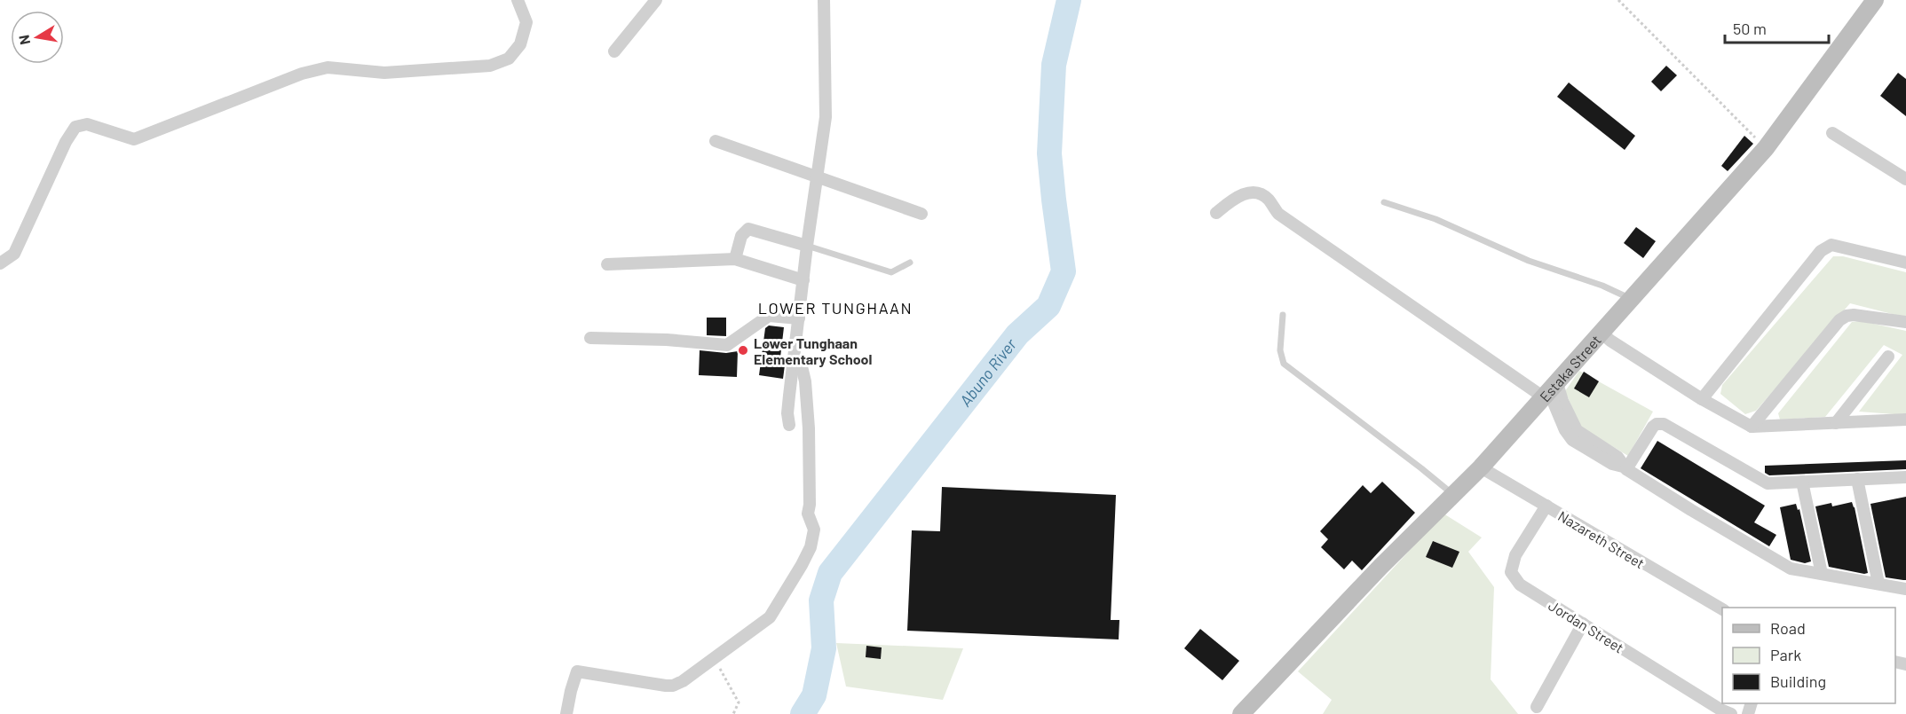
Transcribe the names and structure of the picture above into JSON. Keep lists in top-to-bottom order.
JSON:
{
  "streets": {
    "street": ["Estaka Street", "Nazareth Street", "Jordan Street"]
  },
  "crossings": [
    ["Estaka Street", "Nazareth Street"],
    ["Nazareth Street", "Jordan Street"]
  ],
  "districts": ["LOWER TUNGHAAN"],
  "water": ["Abuno River"],
  "places": ["Lower Tunghaan Elementary School"],
  "legend": ["Road", "Park", "Building"],
  "scale_bar": "50 m",
  "north": "left"
}
